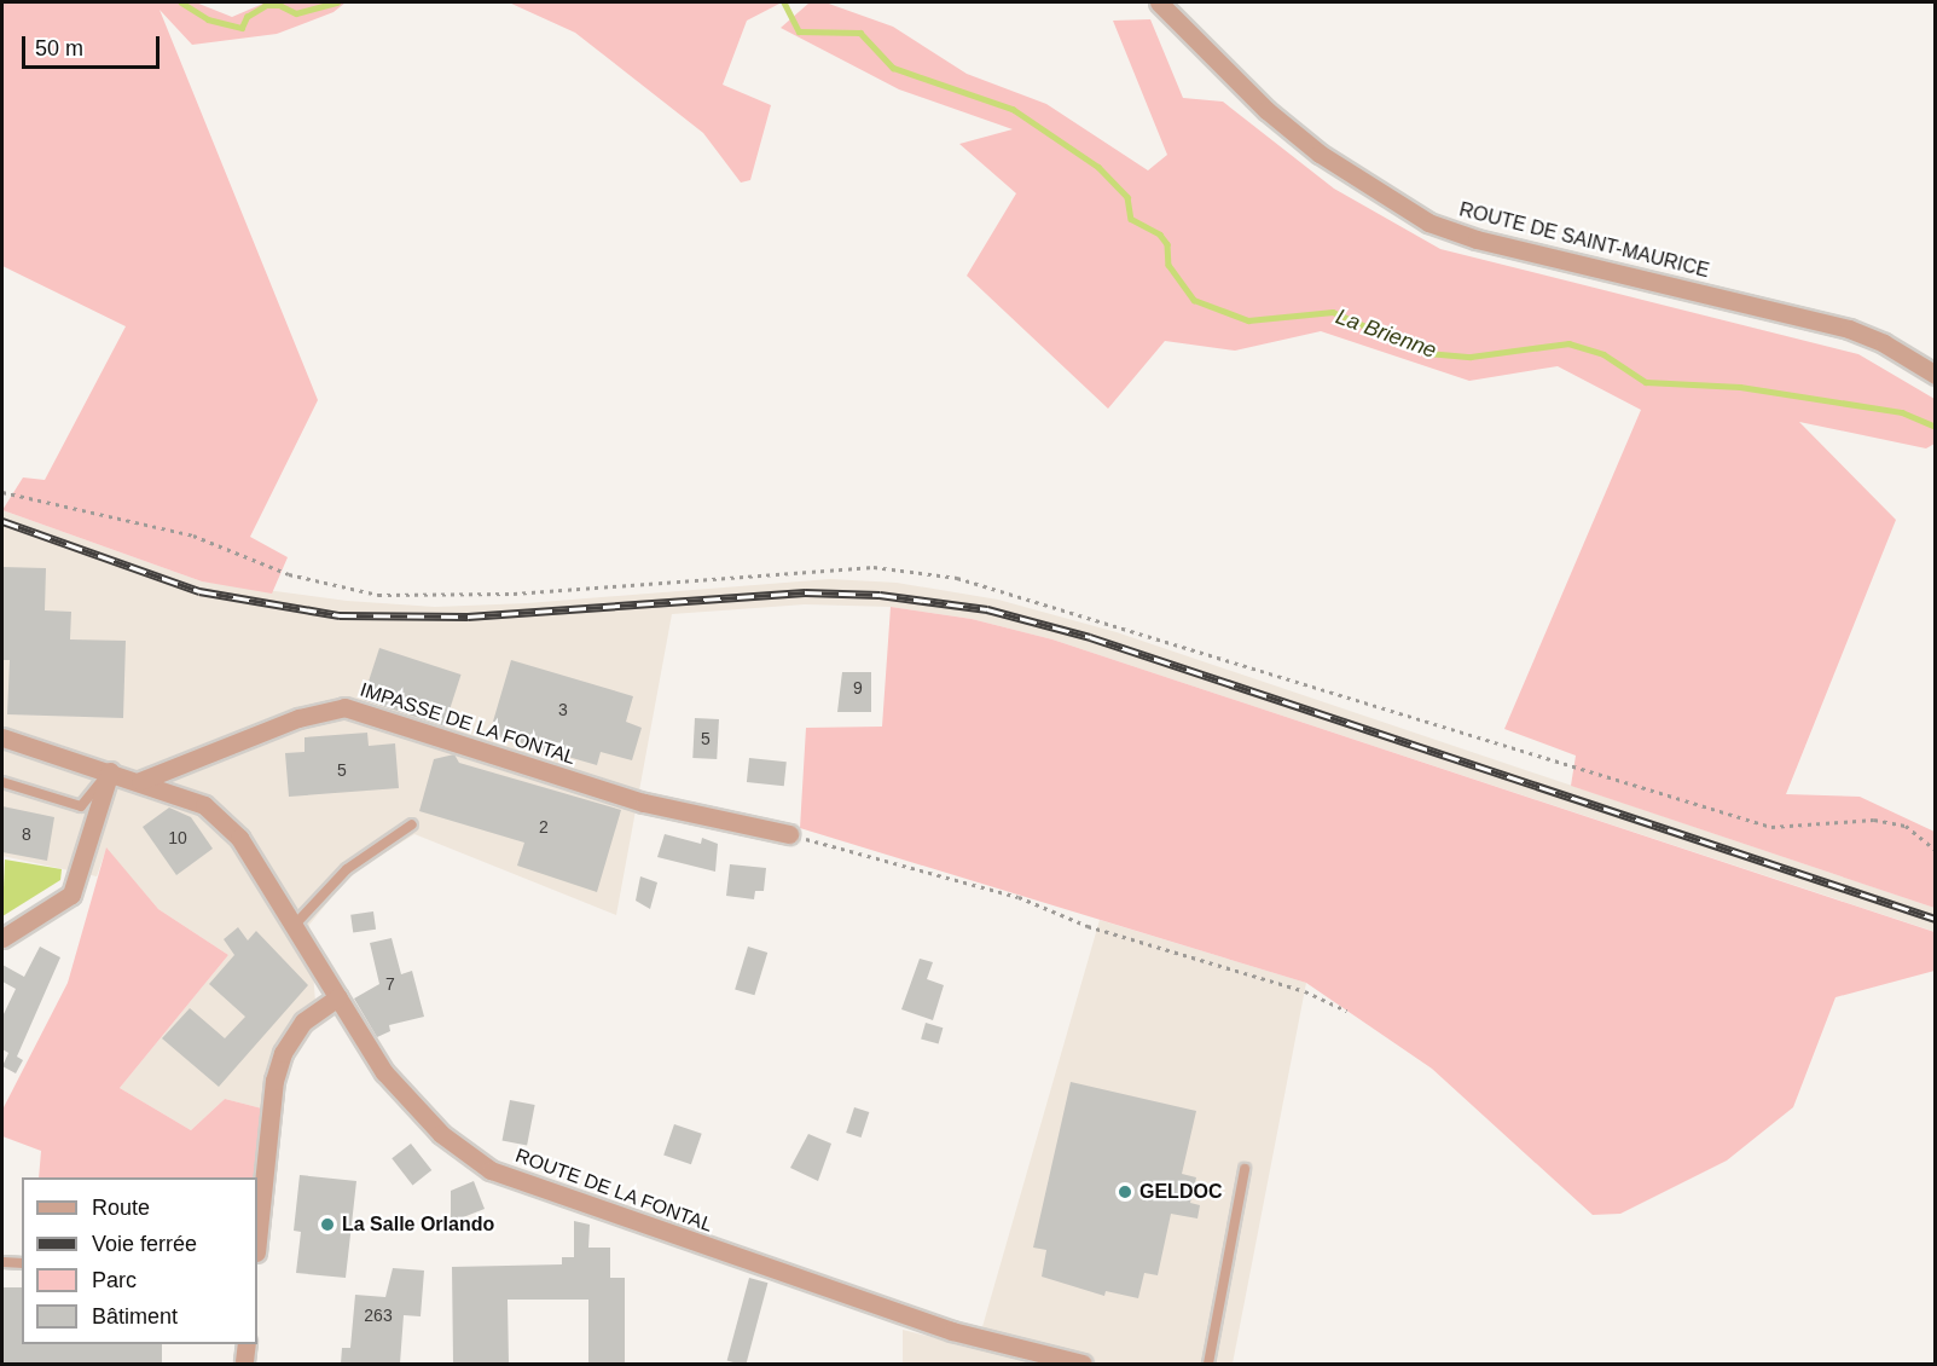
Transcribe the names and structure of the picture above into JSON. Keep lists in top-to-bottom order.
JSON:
{
  "streets": {
    "street": ["ROUTE DE SAINT-MAURICE", "IMPASSE DE LA FONTAL", "ROUTE DE LA FONTAL"]
  },
  "crossings": [
    ["IMPASSE DE LA FONTAL", "ROUTE DE LA FONTAL"]
  ],
  "water": ["La Brienne"],
  "places": ["GELDOC", "La Salle Orlando"],
  "house_numbers": [
    "9",
    "3",
    "5",
    "5",
    "2",
    "8",
    "10",
    "7",
    "263"
  ],
  "legend": [
    "Route",
    "Voie ferrée",
    "Parc",
    "Bâtiment"
  ],
  "scale_bar": "50 m"
}
